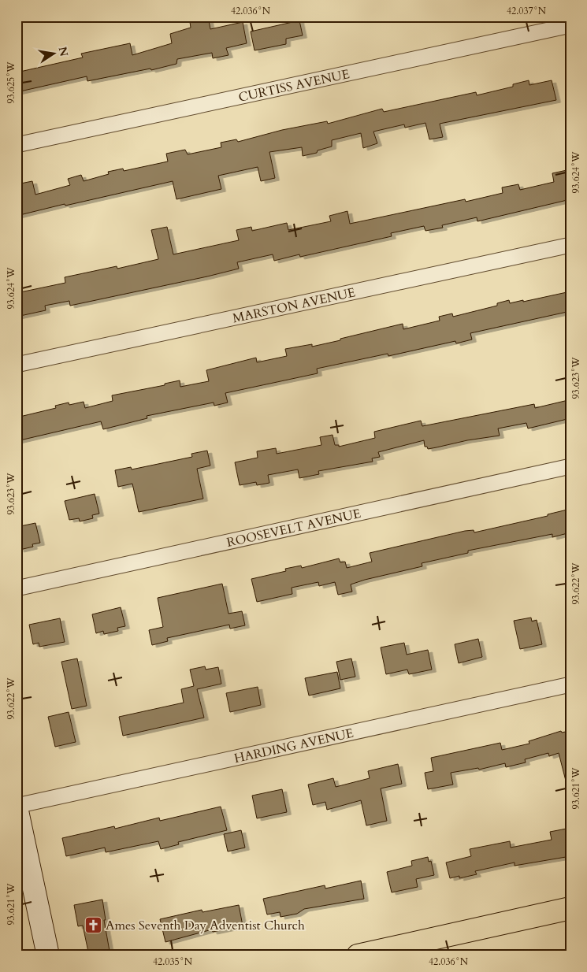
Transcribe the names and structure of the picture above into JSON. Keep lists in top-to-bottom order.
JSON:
{
  "streets": {
    "street": [
      "CURTISS AVENUE",
      "MARSTON AVENUE",
      "ROOSEVELT AVENUE",
      "HARDING AVENUE"
    ]
  },
  "places": {
    "church": ["Ames Seventh Day Adventist Church"]
  },
  "north": "right",
  "coordinates": [
    "42.036°N",
    "42.037°N",
    "93.625°W",
    "93.624°W",
    "93.623°W",
    "93.622°W",
    "93.621°W",
    "42.035°N"
  ]
}
